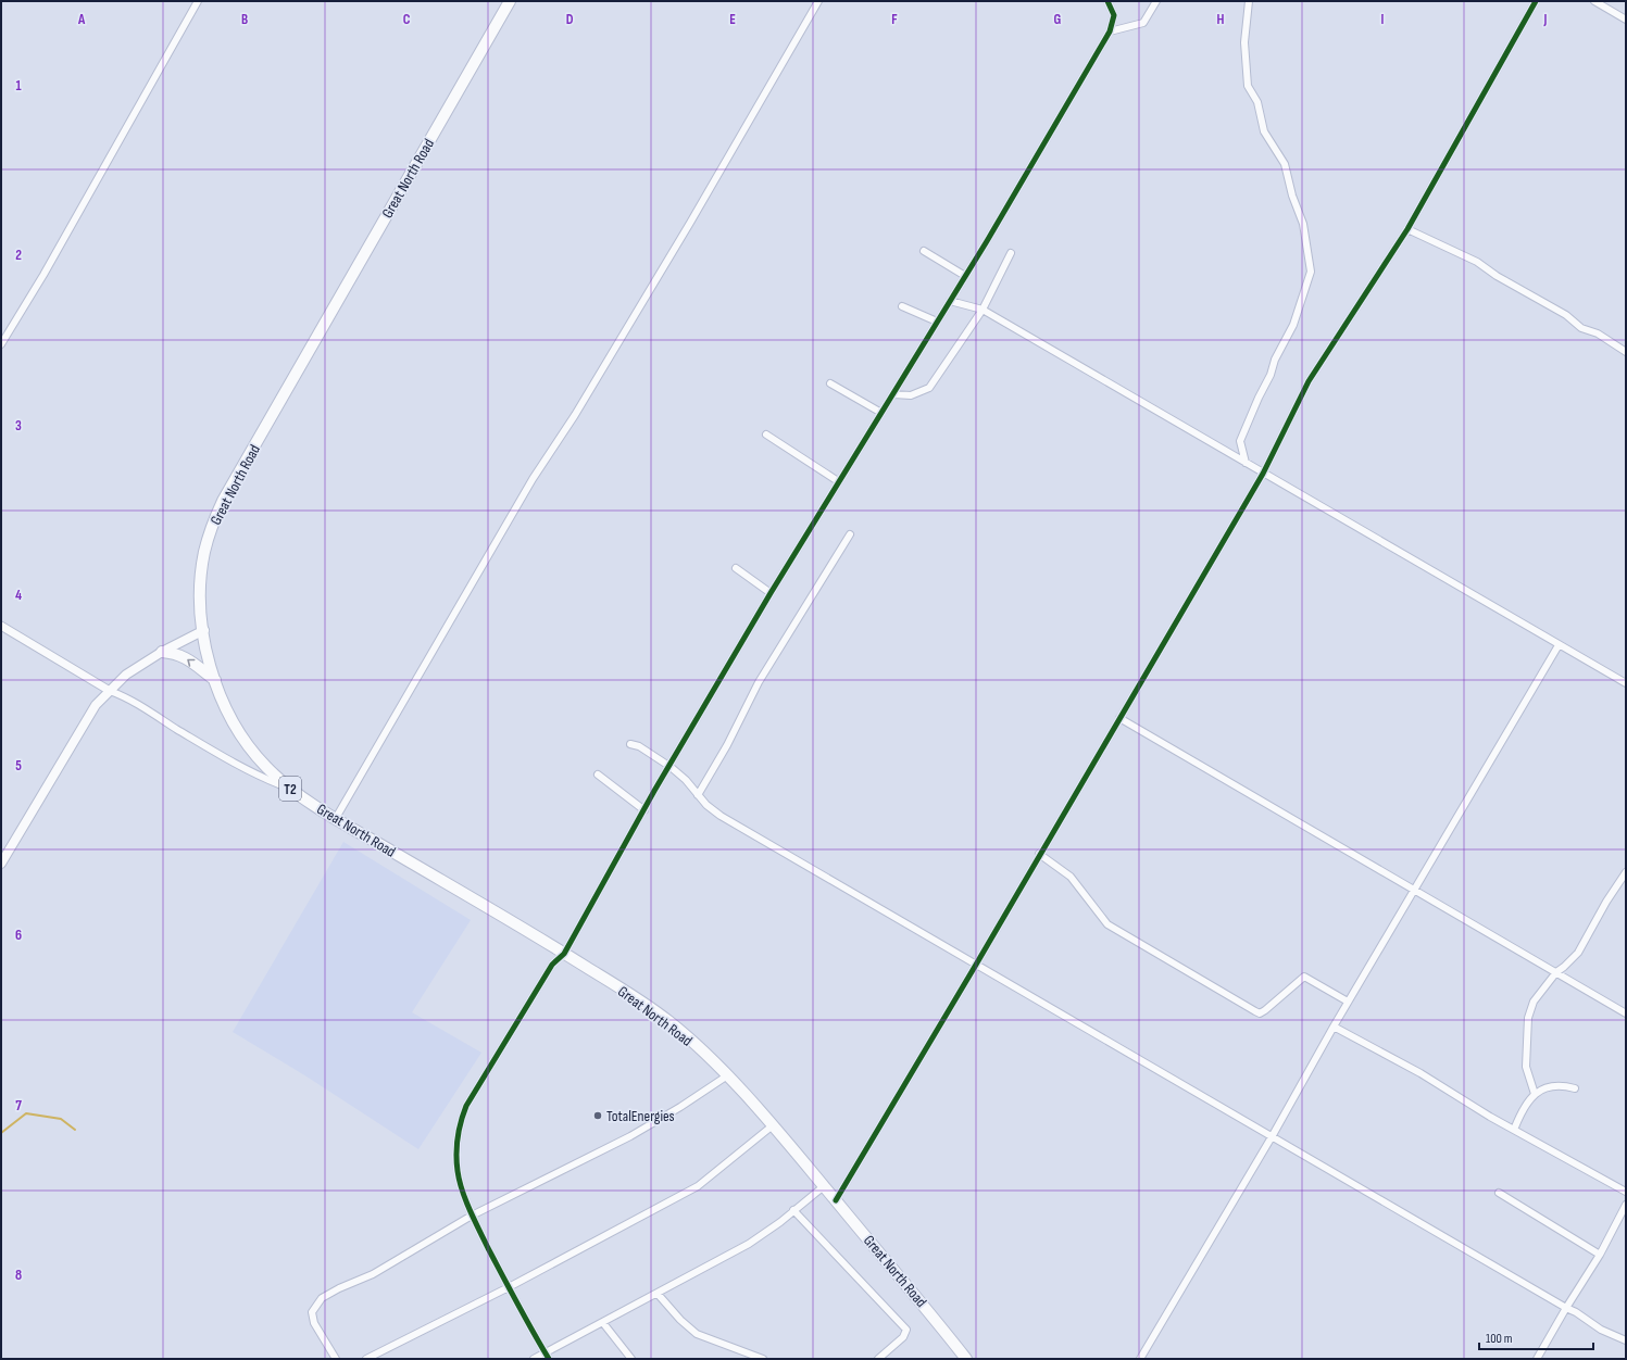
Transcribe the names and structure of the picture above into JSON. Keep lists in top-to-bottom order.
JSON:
{
  "streets": {
    "highway": ["Great North Road", "T2"]
  },
  "places": ["TotalEnergies"],
  "scale_bar": "100 m",
  "grid": {
    "columns": [
      "A",
      "B",
      "C",
      "D",
      "E",
      "F",
      "G",
      "H",
      "I",
      "J"
    ],
    "rows": [
      "1",
      "2",
      "3",
      "4",
      "5",
      "6",
      "7",
      "8"
    ]
  }
}
